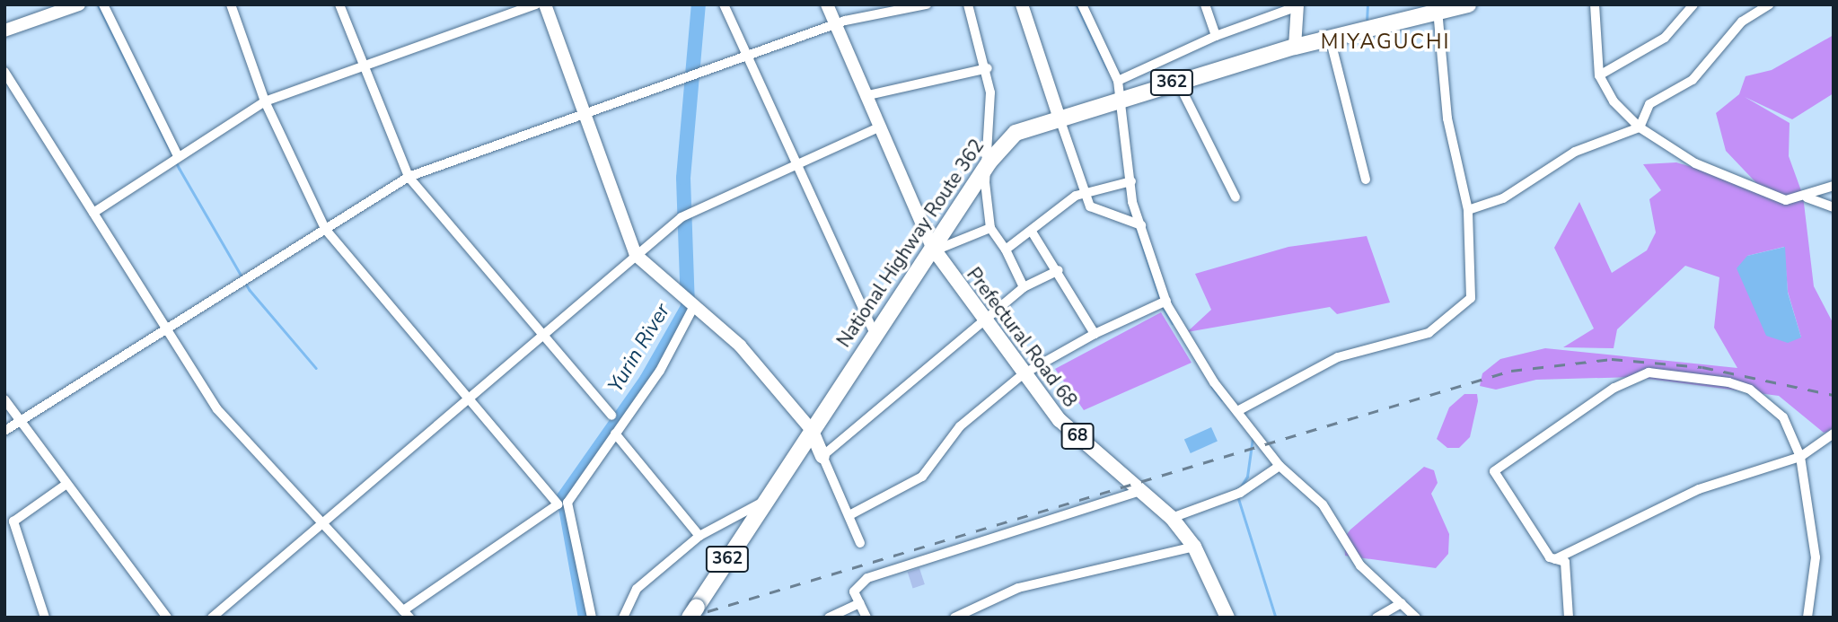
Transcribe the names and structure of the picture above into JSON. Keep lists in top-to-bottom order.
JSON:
{
  "streets": {
    "highway": ["362", "National Highway Route 362"],
    "main road": ["Prefectural Road 68", "68"]
  },
  "crossings": [
    ["National Highway Route 362", "Prefectural Road 68"]
  ],
  "districts": ["MIYAGUCHI"],
  "water": ["Yurin River"]
}
